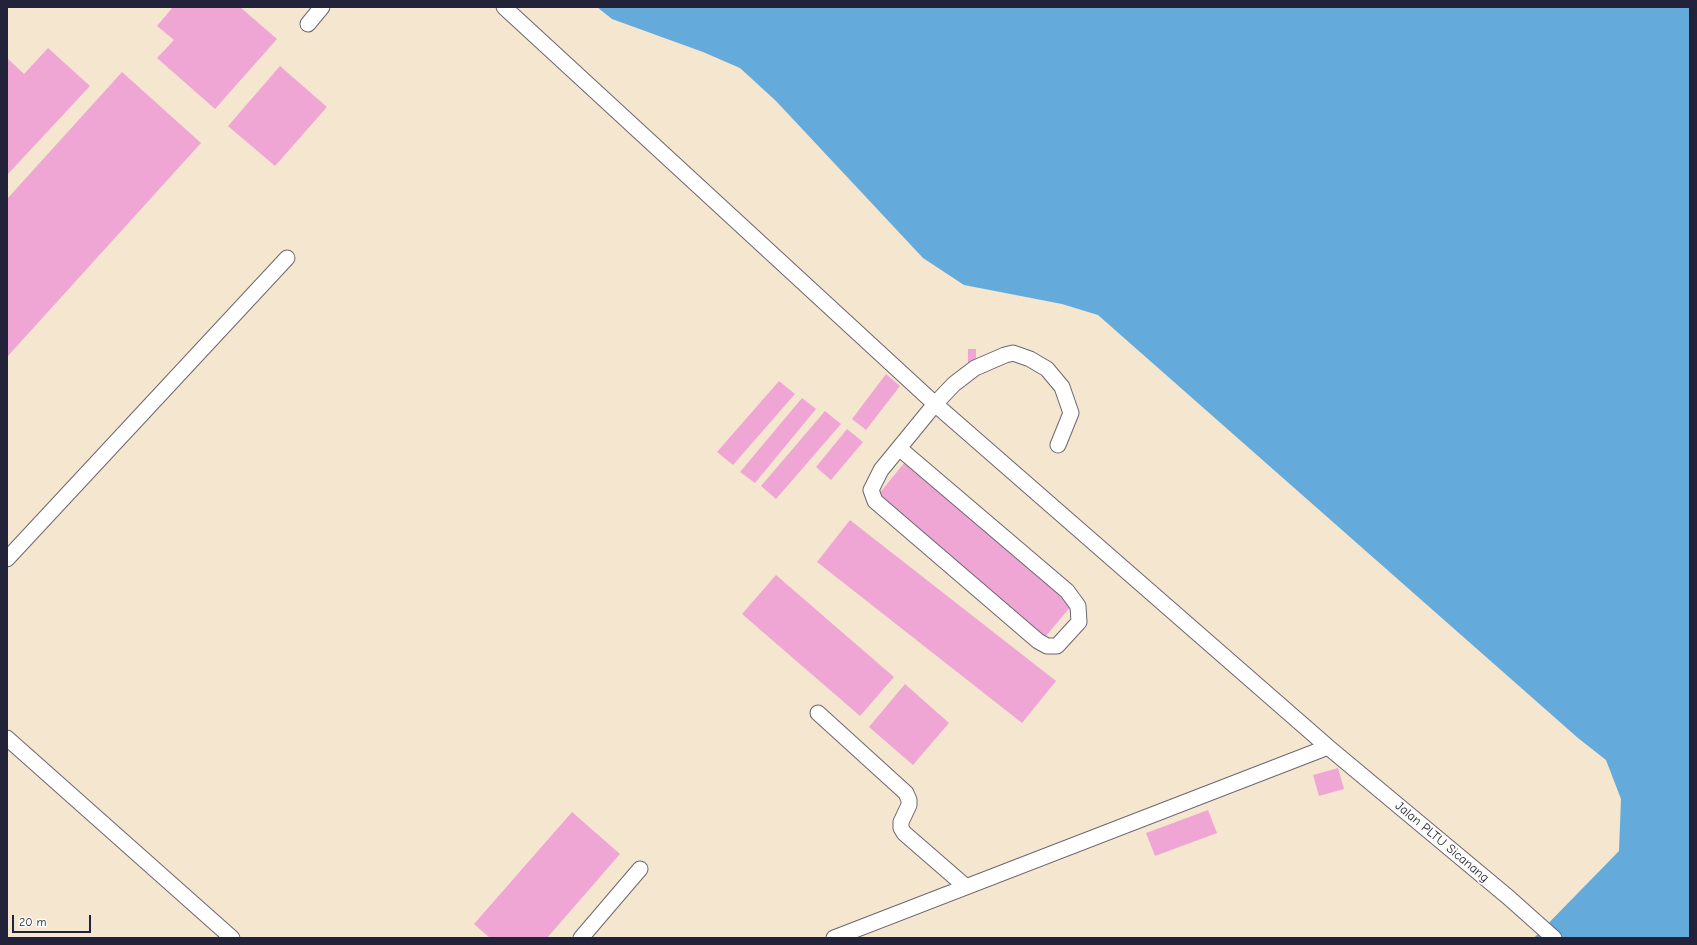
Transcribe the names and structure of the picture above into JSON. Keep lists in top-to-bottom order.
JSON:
{
  "streets": {
    "lane": ["Jalan PLTU Sicanang"]
  },
  "scale_bar": "20 m"
}
